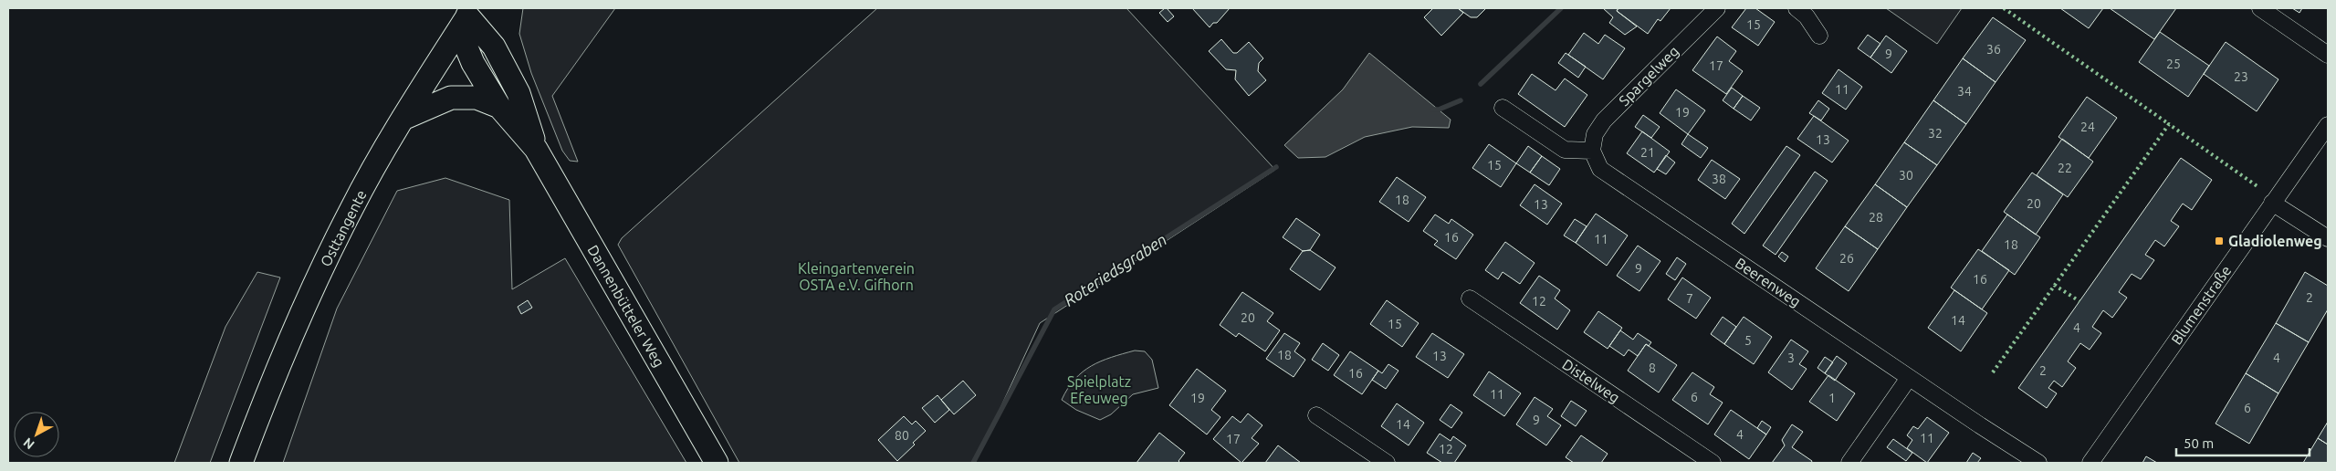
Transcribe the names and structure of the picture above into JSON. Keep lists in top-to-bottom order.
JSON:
{
  "streets": {
    "street": [
      "Spargelweg",
      "Osttangente",
      "Beerenweg",
      "Blumenstraße",
      "Dannenbütteler Weg",
      "Distelweg"
    ]
  },
  "crossings": [
    ["Spargelweg", "Beerenweg"],
    ["Osttangente", "Dannenbütteler Weg"]
  ],
  "water": ["Roteriedsgraben"],
  "parks": ["Kleingartenverein OSTA e.V. Gifhorn", "Spielplatz Efeuweg"],
  "places": {
    "transit": ["Gladiolenweg"]
  },
  "house_numbers": [
    "15",
    "36",
    "9",
    "25",
    "17",
    "23",
    "11",
    "34",
    "19",
    "24",
    "32",
    "13",
    "21",
    "15",
    "22",
    "30",
    "38",
    "18",
    "20",
    "13",
    "28",
    "16",
    "11",
    "18",
    "26",
    "9",
    "16",
    "2",
    "7",
    "12",
    "20",
    "14",
    "15",
    "4",
    "5",
    "18",
    "13",
    "3",
    "4",
    "8",
    "2",
    "16",
    "11",
    "6",
    "19",
    "1",
    "6",
    "9",
    "14",
    "4",
    "80",
    "11",
    "17",
    "12"
  ],
  "scale_bar": "50 m",
  "north": "bottom left"
}
